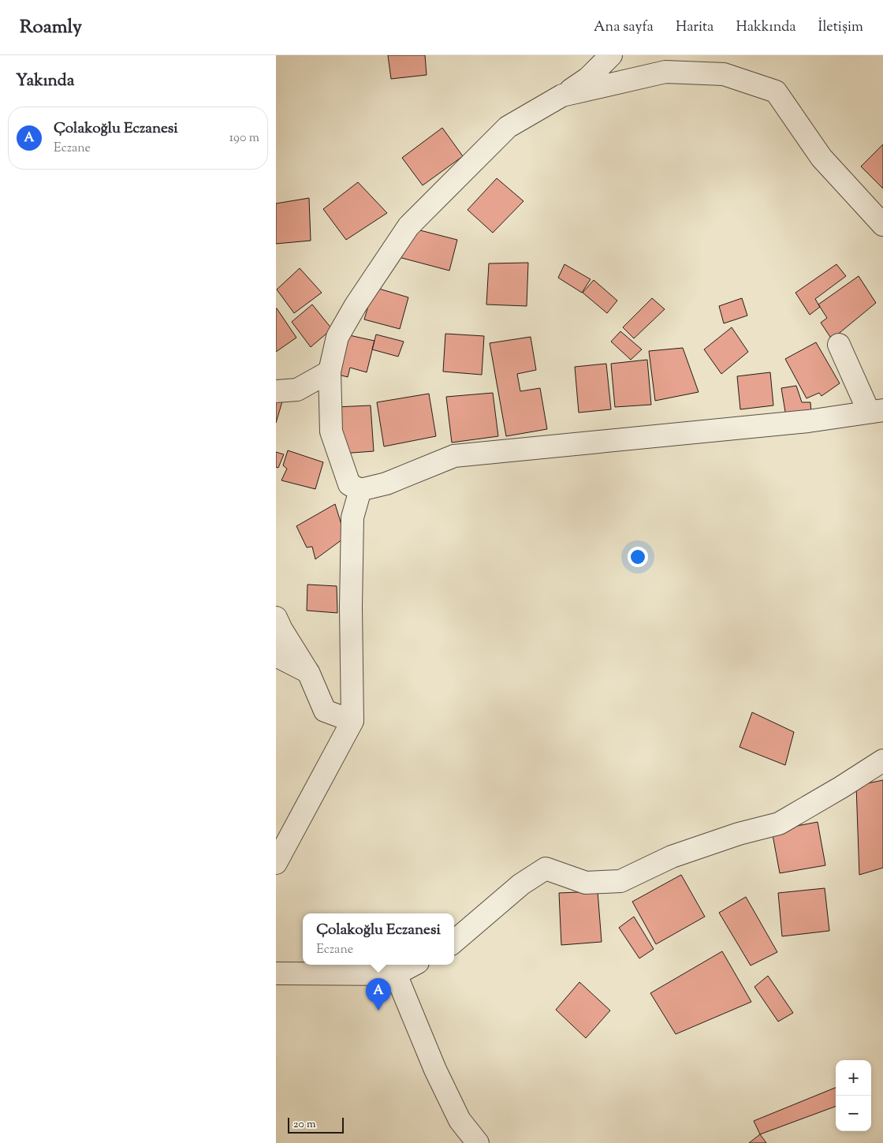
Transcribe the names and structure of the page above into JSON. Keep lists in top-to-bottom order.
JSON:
{
  "scale_bar": "20 m",
  "page": {
    "header": "Roamly",
    "nav": [
      "Ana sayfa",
      "Harita",
      "Hakkında",
      "İletişim"
    ],
    "heading": "Yakında",
    "list": [
      {
        "mark": "A",
        "name": "Çolakoğlu Eczanesi",
        "note": "Eczane",
        "value": "190 m"
      }
    ],
    "popup": ["Çolakoğlu Eczanesi", "Eczane"],
    "pins": "A",
    "map_buttons": ["+", "−"],
    "scale": "20 m"
  }
}
